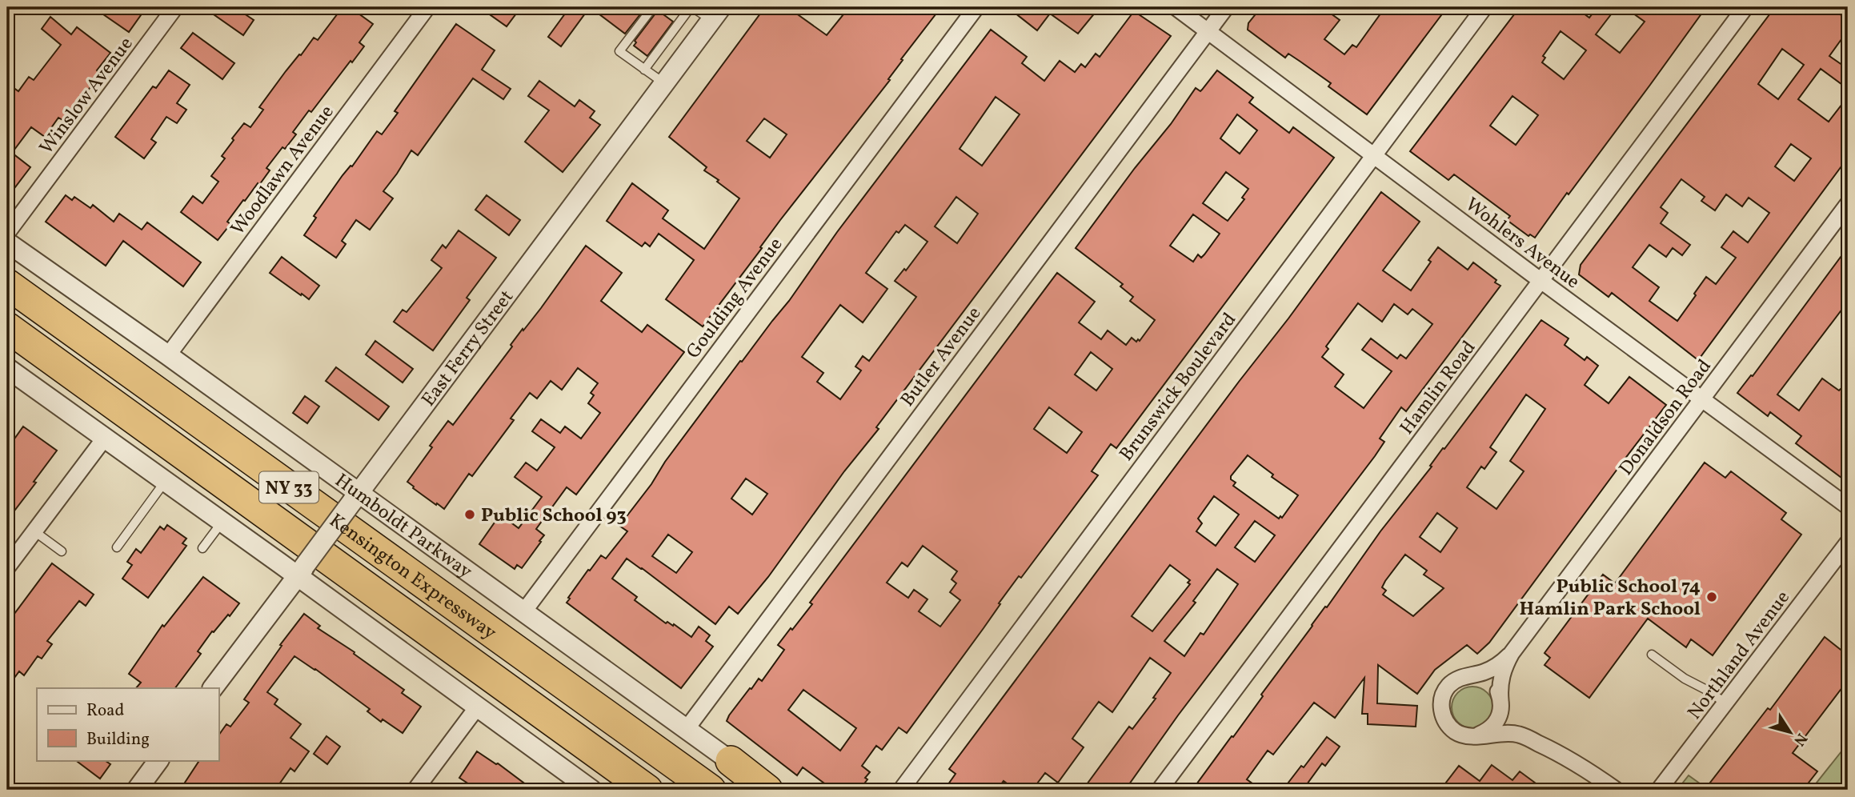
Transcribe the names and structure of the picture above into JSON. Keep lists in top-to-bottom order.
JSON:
{
  "streets": {
    "highway": ["NY 33", "Kensington Expressway"],
    "street": [
      "Winslow Avenue",
      "Woodlawn Avenue",
      "Wohlers Avenue",
      "Goulding Avenue",
      "East Ferry Street",
      "Butler Avenue",
      "Brunswick Boulevard",
      "Hamlin Road",
      "Donaldson Road",
      "Humboldt Parkway",
      "Northland Avenue"
    ]
  },
  "crossings": [
    ["Woodlawn Avenue", "Humboldt Parkway"],
    ["Wohlers Avenue", "Butler Avenue"],
    ["Wohlers Avenue", "Brunswick Boulevard"],
    ["Wohlers Avenue", "Hamlin Road"],
    ["Wohlers Avenue", "Donaldson Road"],
    ["Goulding Avenue", "Humboldt Parkway"],
    ["East Ferry Street", "Humboldt Parkway"],
    ["Butler Avenue", "Humboldt Parkway"]
  ],
  "places": ["Public School 93", "Public School 74 Hamlin Park School"],
  "legend": ["Road", "Building"],
  "north": "bottom right"
}
